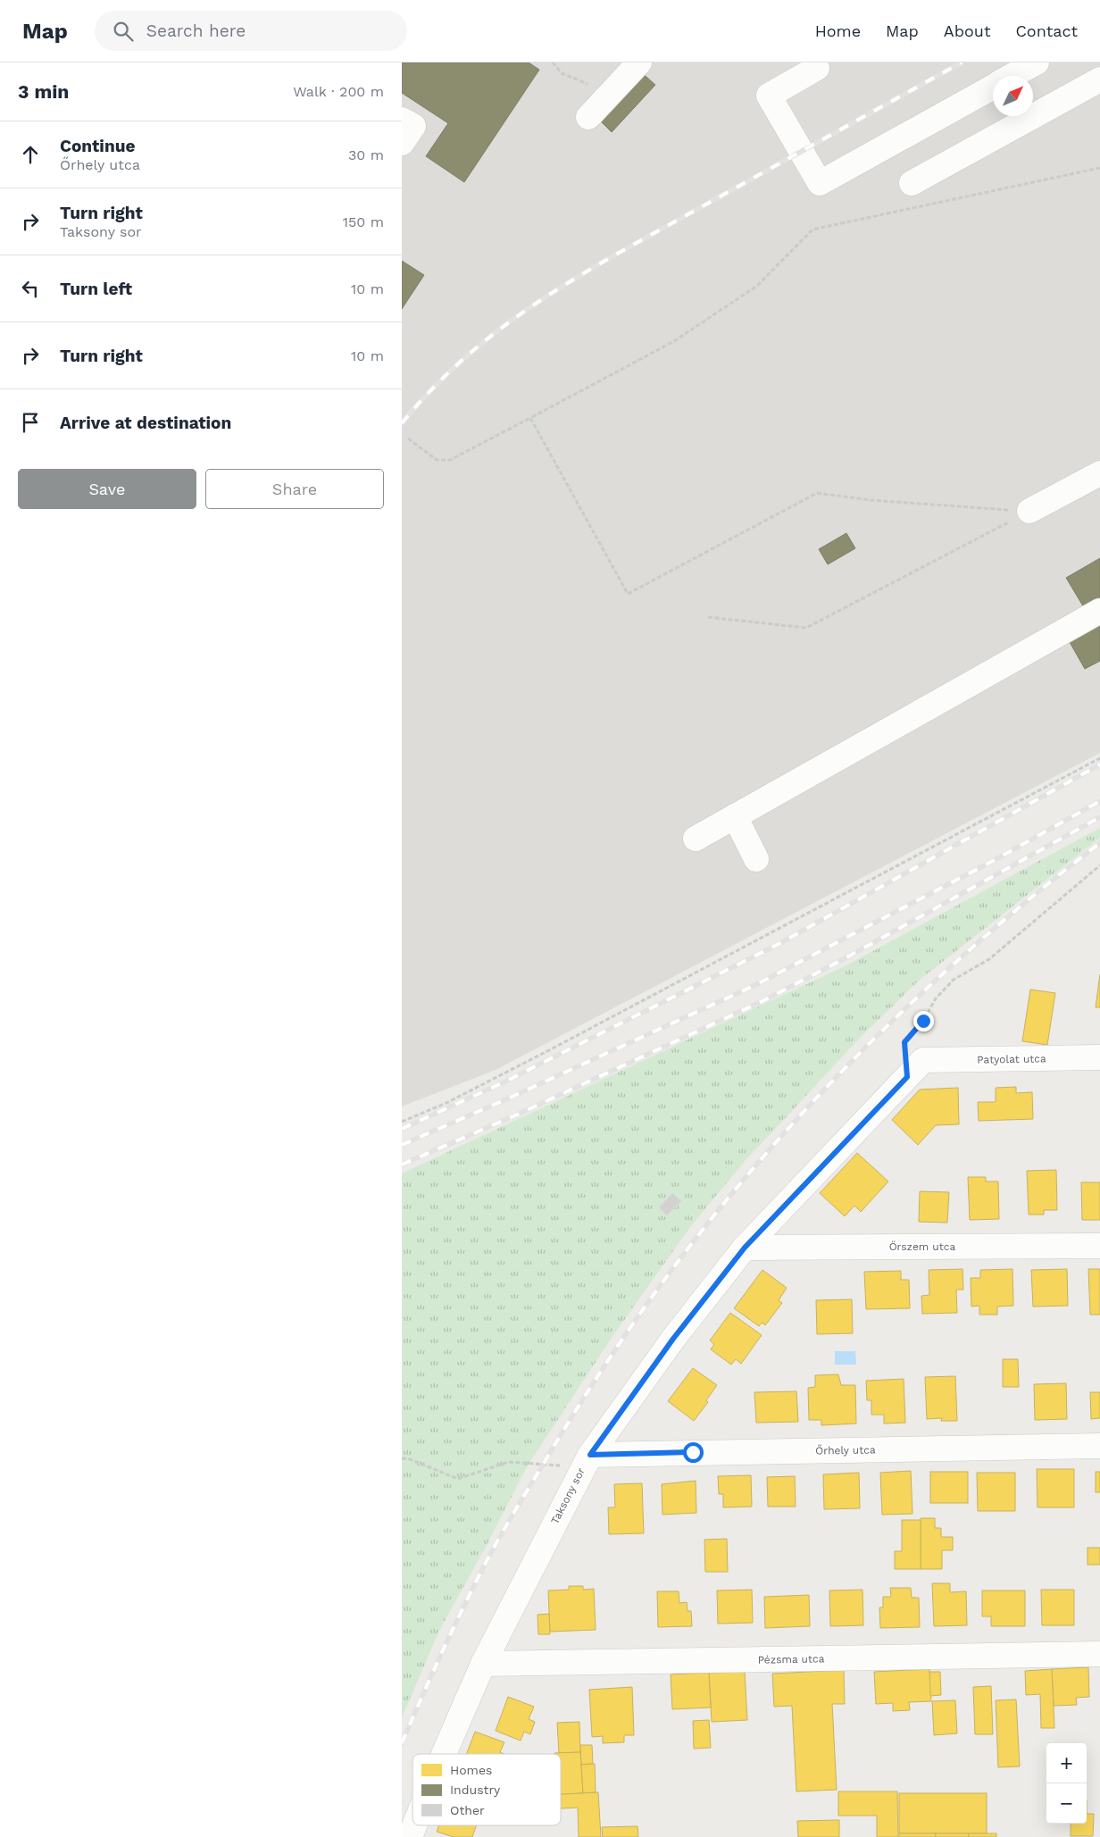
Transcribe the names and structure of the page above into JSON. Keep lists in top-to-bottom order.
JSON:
{
  "streets": {
    "street": [
      "Patyolat utca",
      "Őrszem utca",
      "Őrhely utca",
      "Taksony sor",
      "Pézsma utca"
    ]
  },
  "crossings": [
    ["Patyolat utca", "Taksony sor"],
    ["Őrszem utca", "Taksony sor"],
    ["Őrhely utca", "Taksony sor"],
    ["Taksony sor", "Pézsma utca"]
  ],
  "legend": ["Homes", "Industry", "Other"],
  "north": "top right",
  "page": {
    "header": "Map",
    "search": "Search here",
    "nav": [
      "Home",
      "Map",
      "About",
      "Contact"
    ],
    "heading": ["3 min", "Walk · 200 m"],
    "list": [
      ["Continue", "Őrhely utca", "30 m"],
      ["Turn right", "Taksony sor", "150 m"],
      ["Turn left", "10 m"],
      ["Turn right", "10 m"],
      "Arrive at destination"
    ],
    "buttons": ["Save", "Share"],
    "map_buttons": ["+", "−"]
  }
}
